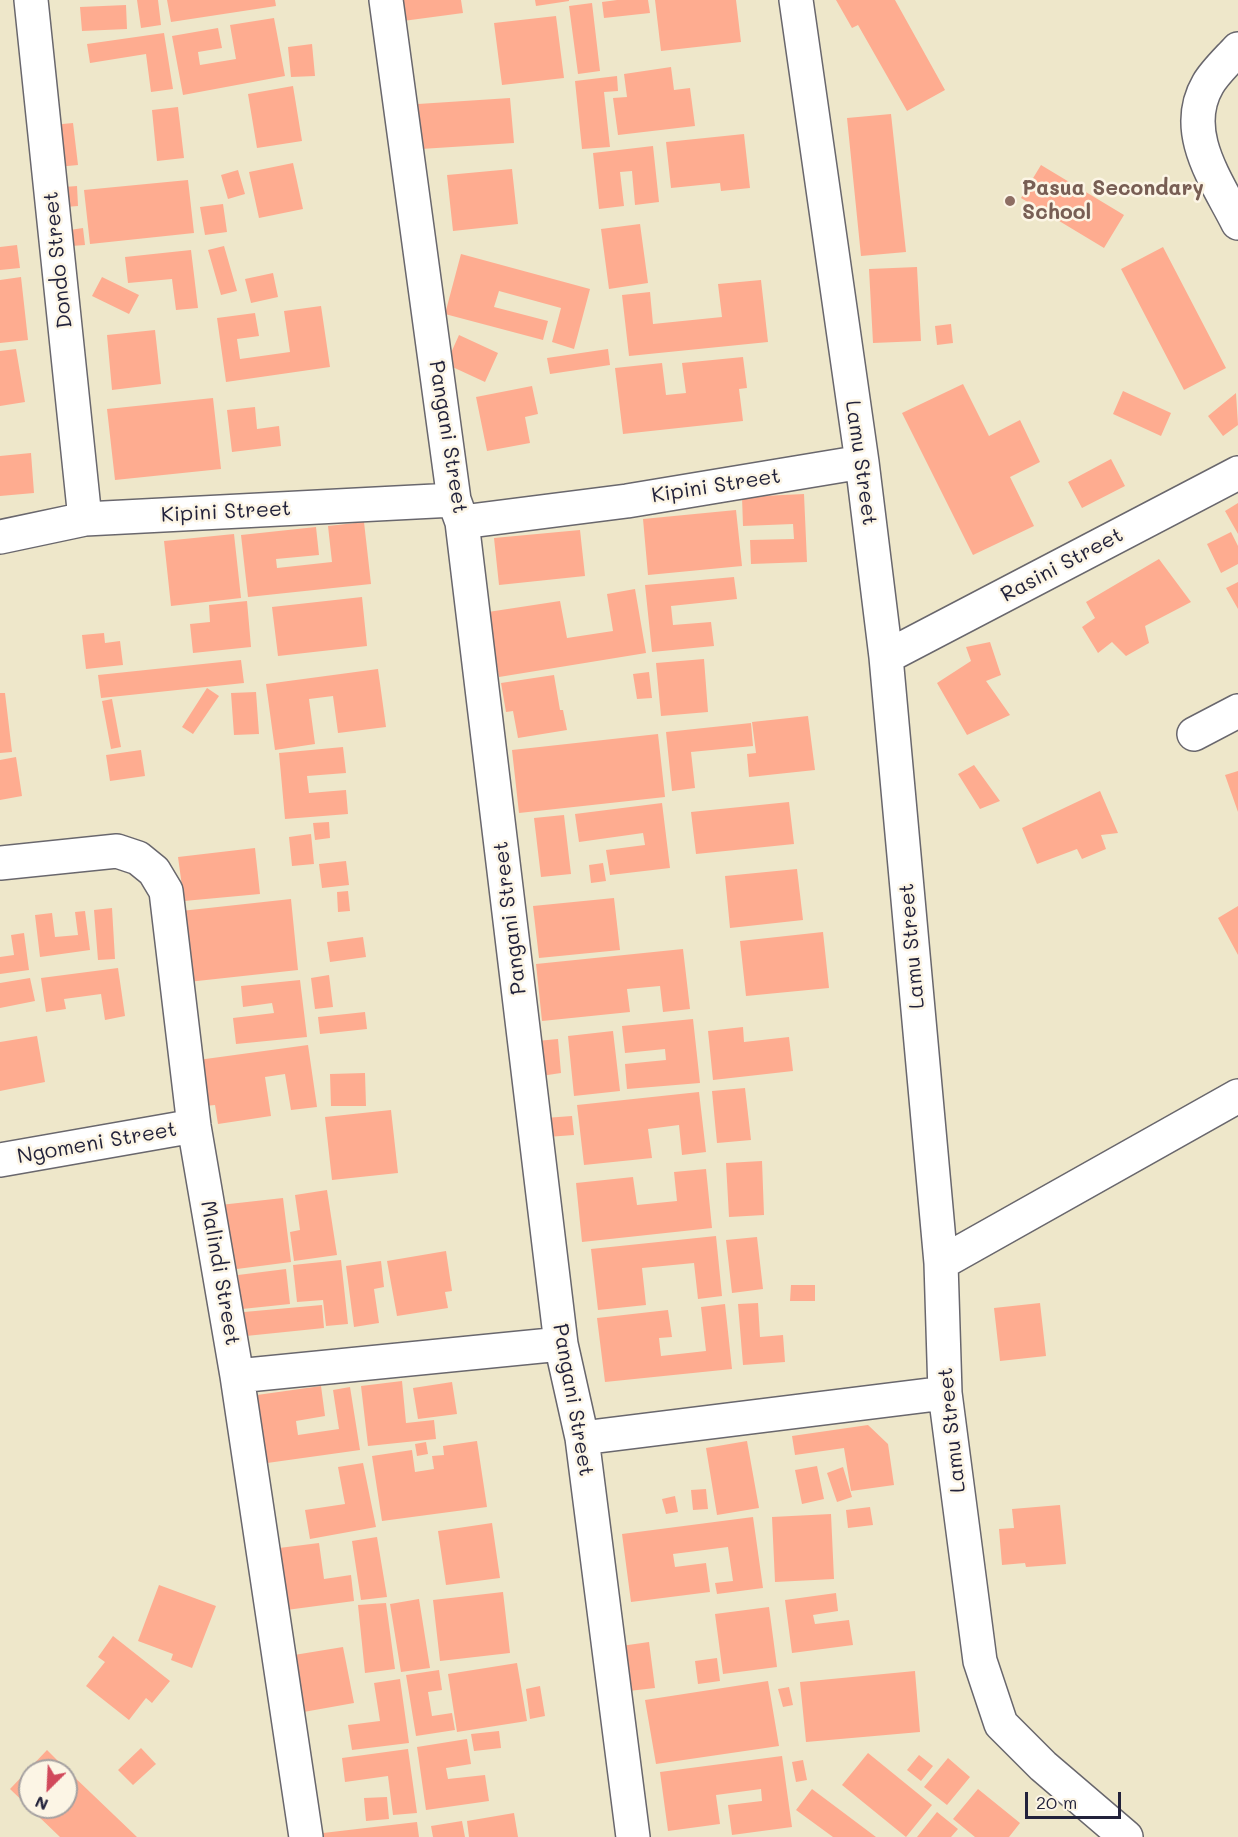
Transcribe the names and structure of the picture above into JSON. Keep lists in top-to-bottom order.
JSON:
{
  "streets": {
    "street": [
      "Dondo Street",
      "Pangani Street",
      "Lamu Street",
      "Kipini Street",
      "Rasini Street",
      "Ngomeni Street",
      "Malindi Street"
    ]
  },
  "crossings": [
    ["Dondo Street", "Kipini Street"],
    ["Pangani Street", "Kipini Street"],
    ["Lamu Street", "Kipini Street"],
    ["Lamu Street", "Rasini Street"],
    ["Ngomeni Street", "Malindi Street"]
  ],
  "places": ["Pasua Secondary School"],
  "scale_bar": "20 m",
  "north": "bottom left"
}
